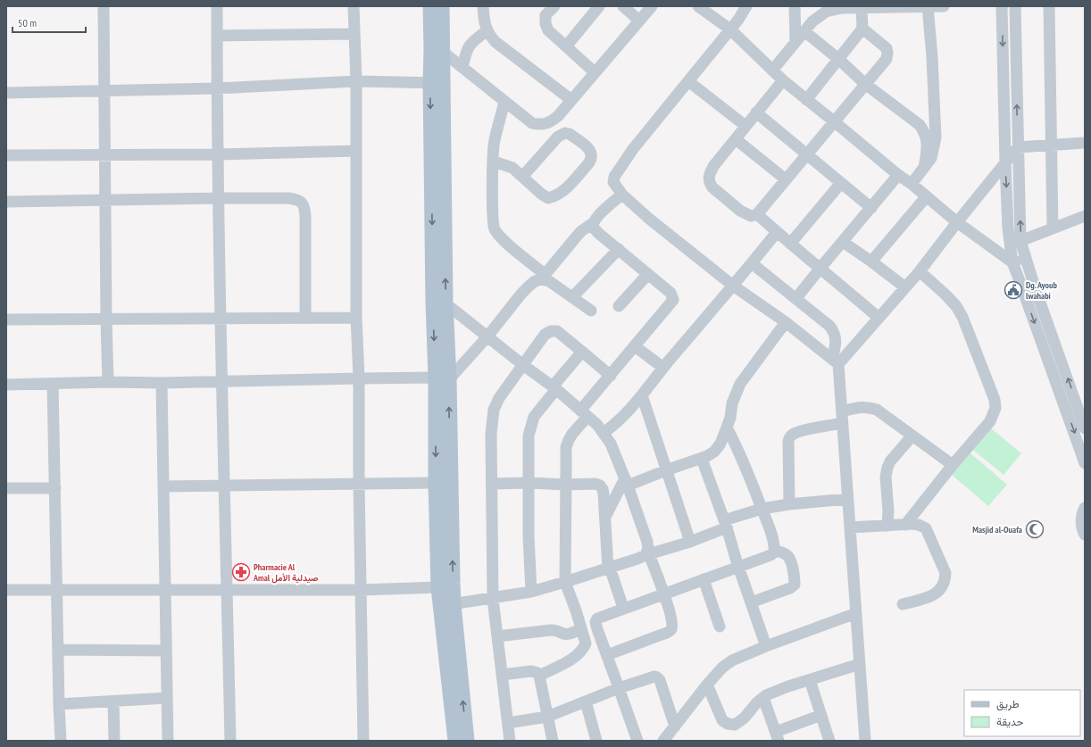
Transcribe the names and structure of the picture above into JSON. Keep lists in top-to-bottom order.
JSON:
{
  "places": {
    "public building": ["Dg. Ayoub lwahabi"],
    "mosque": ["Masjid al-Ouafa"],
    "pharmacy": ["Pharmacie Al Amal صيدلية الأمل"]
  },
  "legend": ["طريق", "حديقة"],
  "scale_bar": "50 m"
}
